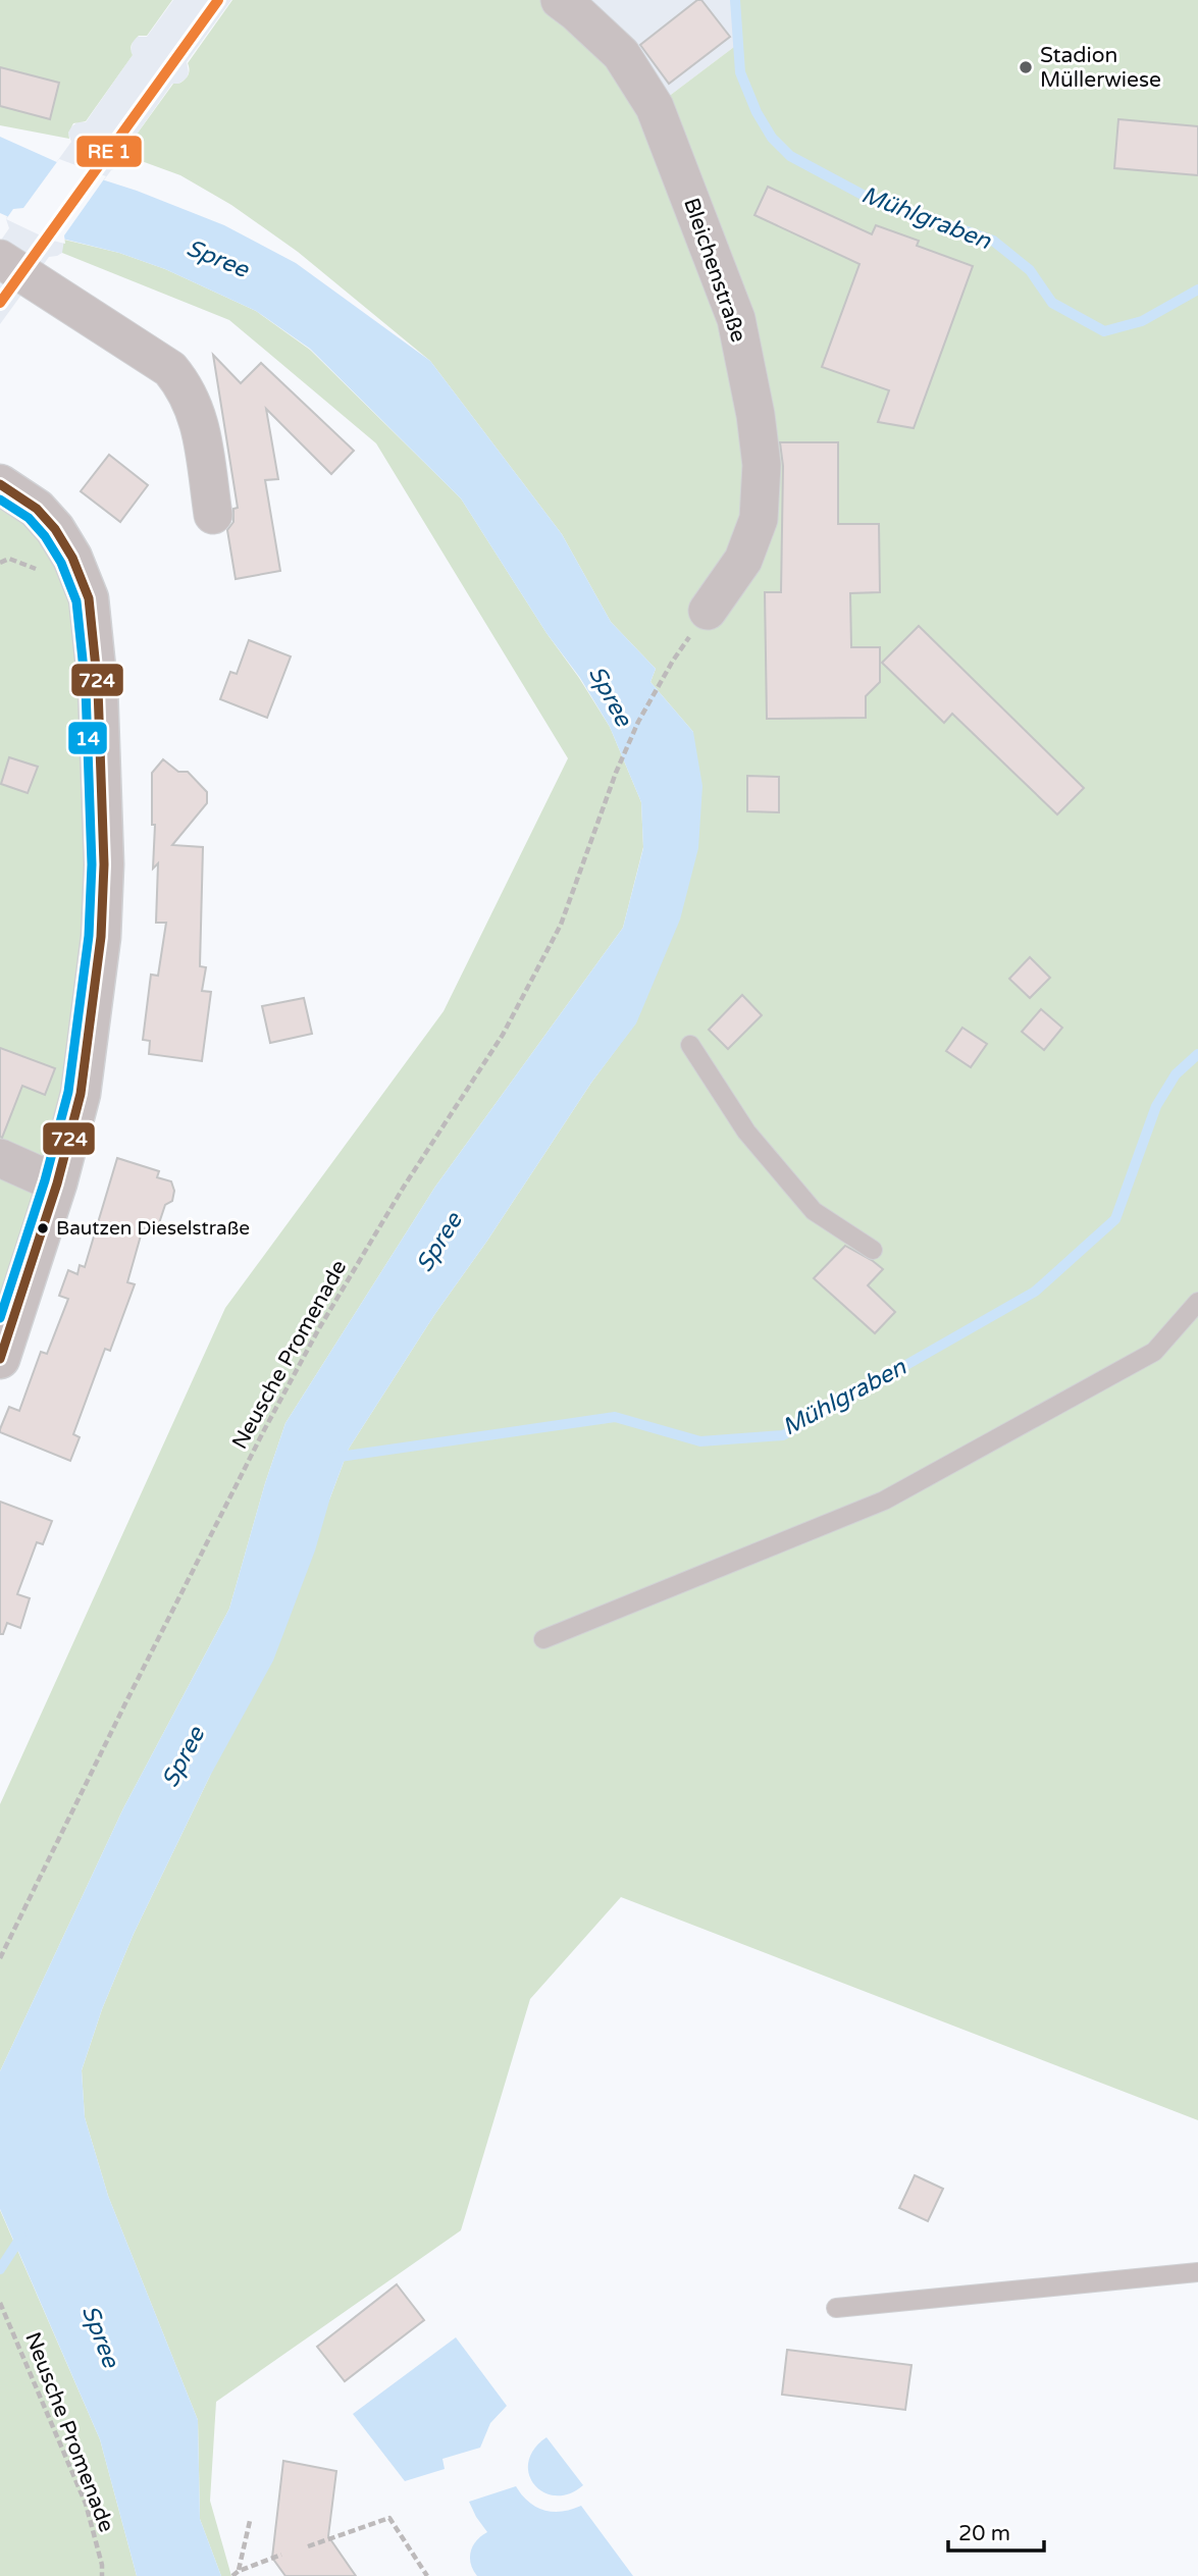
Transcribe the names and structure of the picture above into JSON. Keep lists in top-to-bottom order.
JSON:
{
  "streets": {
    "street": ["Bleichenstraße"],
    "path": ["Neusche Promenade"]
  },
  "water": ["Mühlgraben", "Spree"],
  "places": ["Stadion Müllerwiese", "Bautzen Dieselstraße"],
  "lines": ["transit line 724", "transit line 14"],
  "scale_bar": "20 m"
}
